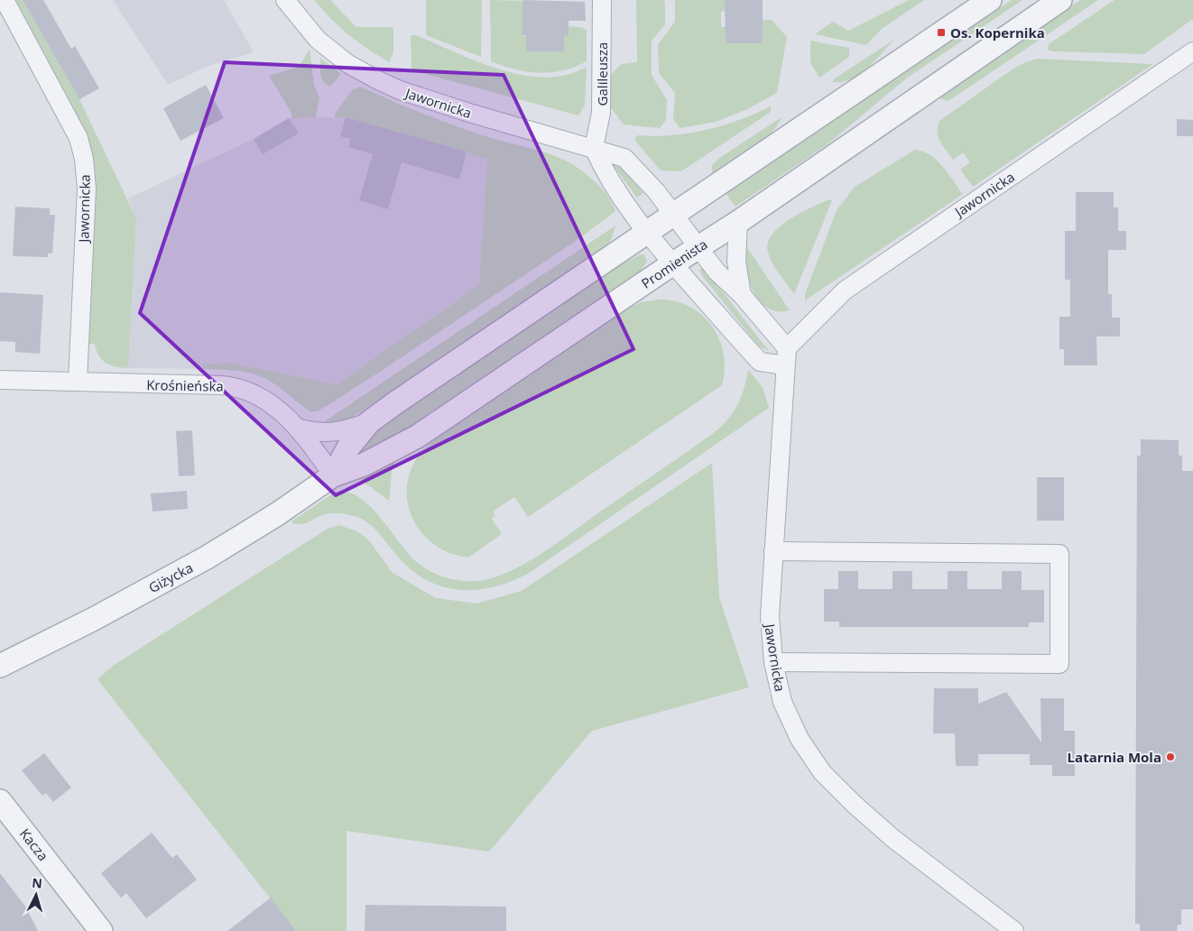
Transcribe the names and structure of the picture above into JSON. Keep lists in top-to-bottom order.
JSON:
{
  "streets": {
    "street": [
      "Galileusza",
      "Jawornicka",
      "Promienista",
      "Krośnieńska",
      "Giżycka",
      "Kacza"
    ]
  },
  "crossings": [
    ["Galileusza", "Jawornicka"],
    ["Jawornicka", "Promienista"],
    ["Jawornicka", "Krośnieńska"],
    ["Promienista", "Krośnieńska"],
    ["Promienista", "Giżycka"],
    ["Krośnieńska", "Giżycka"]
  ],
  "places": {
    "transit": ["Os. Kopernika"],
    "other": ["Latarnia Mola"]
  },
  "north": "top"
}
